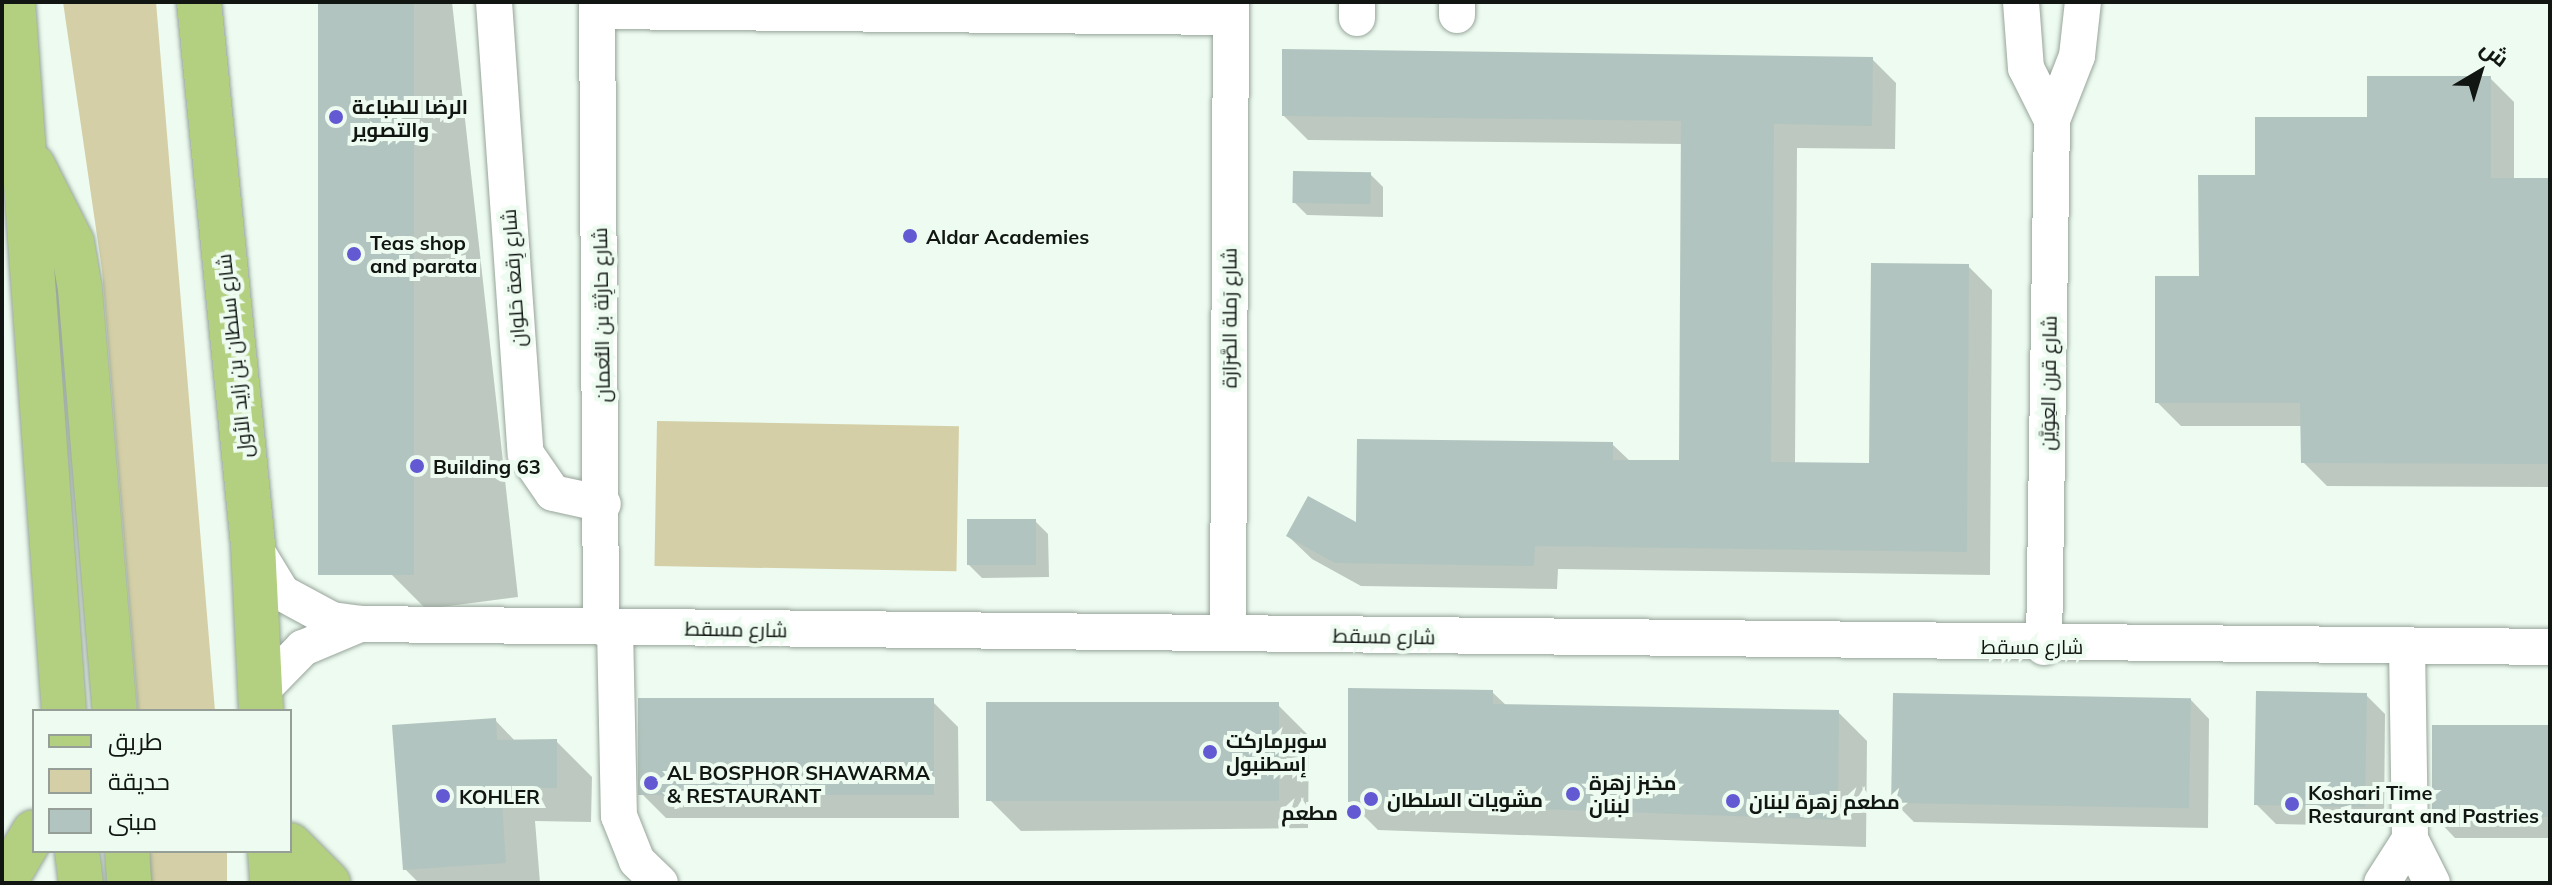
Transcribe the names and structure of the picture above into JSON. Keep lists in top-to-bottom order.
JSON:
{
  "streets": {
    "main road": ["شارع سلطان بن زايد الأول"],
    "street": [
      "شارع رِقعة حَلوان",
      "شارع حارِثة بن النُّعمان",
      "شارع رَملة الصَّرَارَة",
      "شارع قرن العِوَيَّن",
      "شارع مسقط"
    ]
  },
  "crossings": [
    ["شارع رِقعة حَلوان", "شارع حارِثة بن النُّعمان"],
    ["شارع حارِثة بن النُّعمان", "شارع مسقط"],
    ["شارع رَملة الصَّرَارَة", "شارع مسقط"],
    ["شارع سلطان بن زايد الأول", "شارع مسقط"],
    ["شارع قرن العِوَيَّن", "شارع مسقط"]
  ],
  "places": [
    "الرضا للطباعة والتصوير",
    "Aldar Academies",
    "Teas shop and parata",
    "Building 63",
    "سوبرماركت إسطنبول",
    "AL BOSPHOR SHAWARMA & RESTAURANT",
    "مخبز زهرة لبنان",
    "KOHLER",
    "مشويات السلطان",
    "مطعم زهرة لبنان",
    "Koshari Time Restaurant and Pastries",
    "مطعم"
  ],
  "legend": ["طريق", "حديقة", "مبنى"],
  "north": "top right"
}
